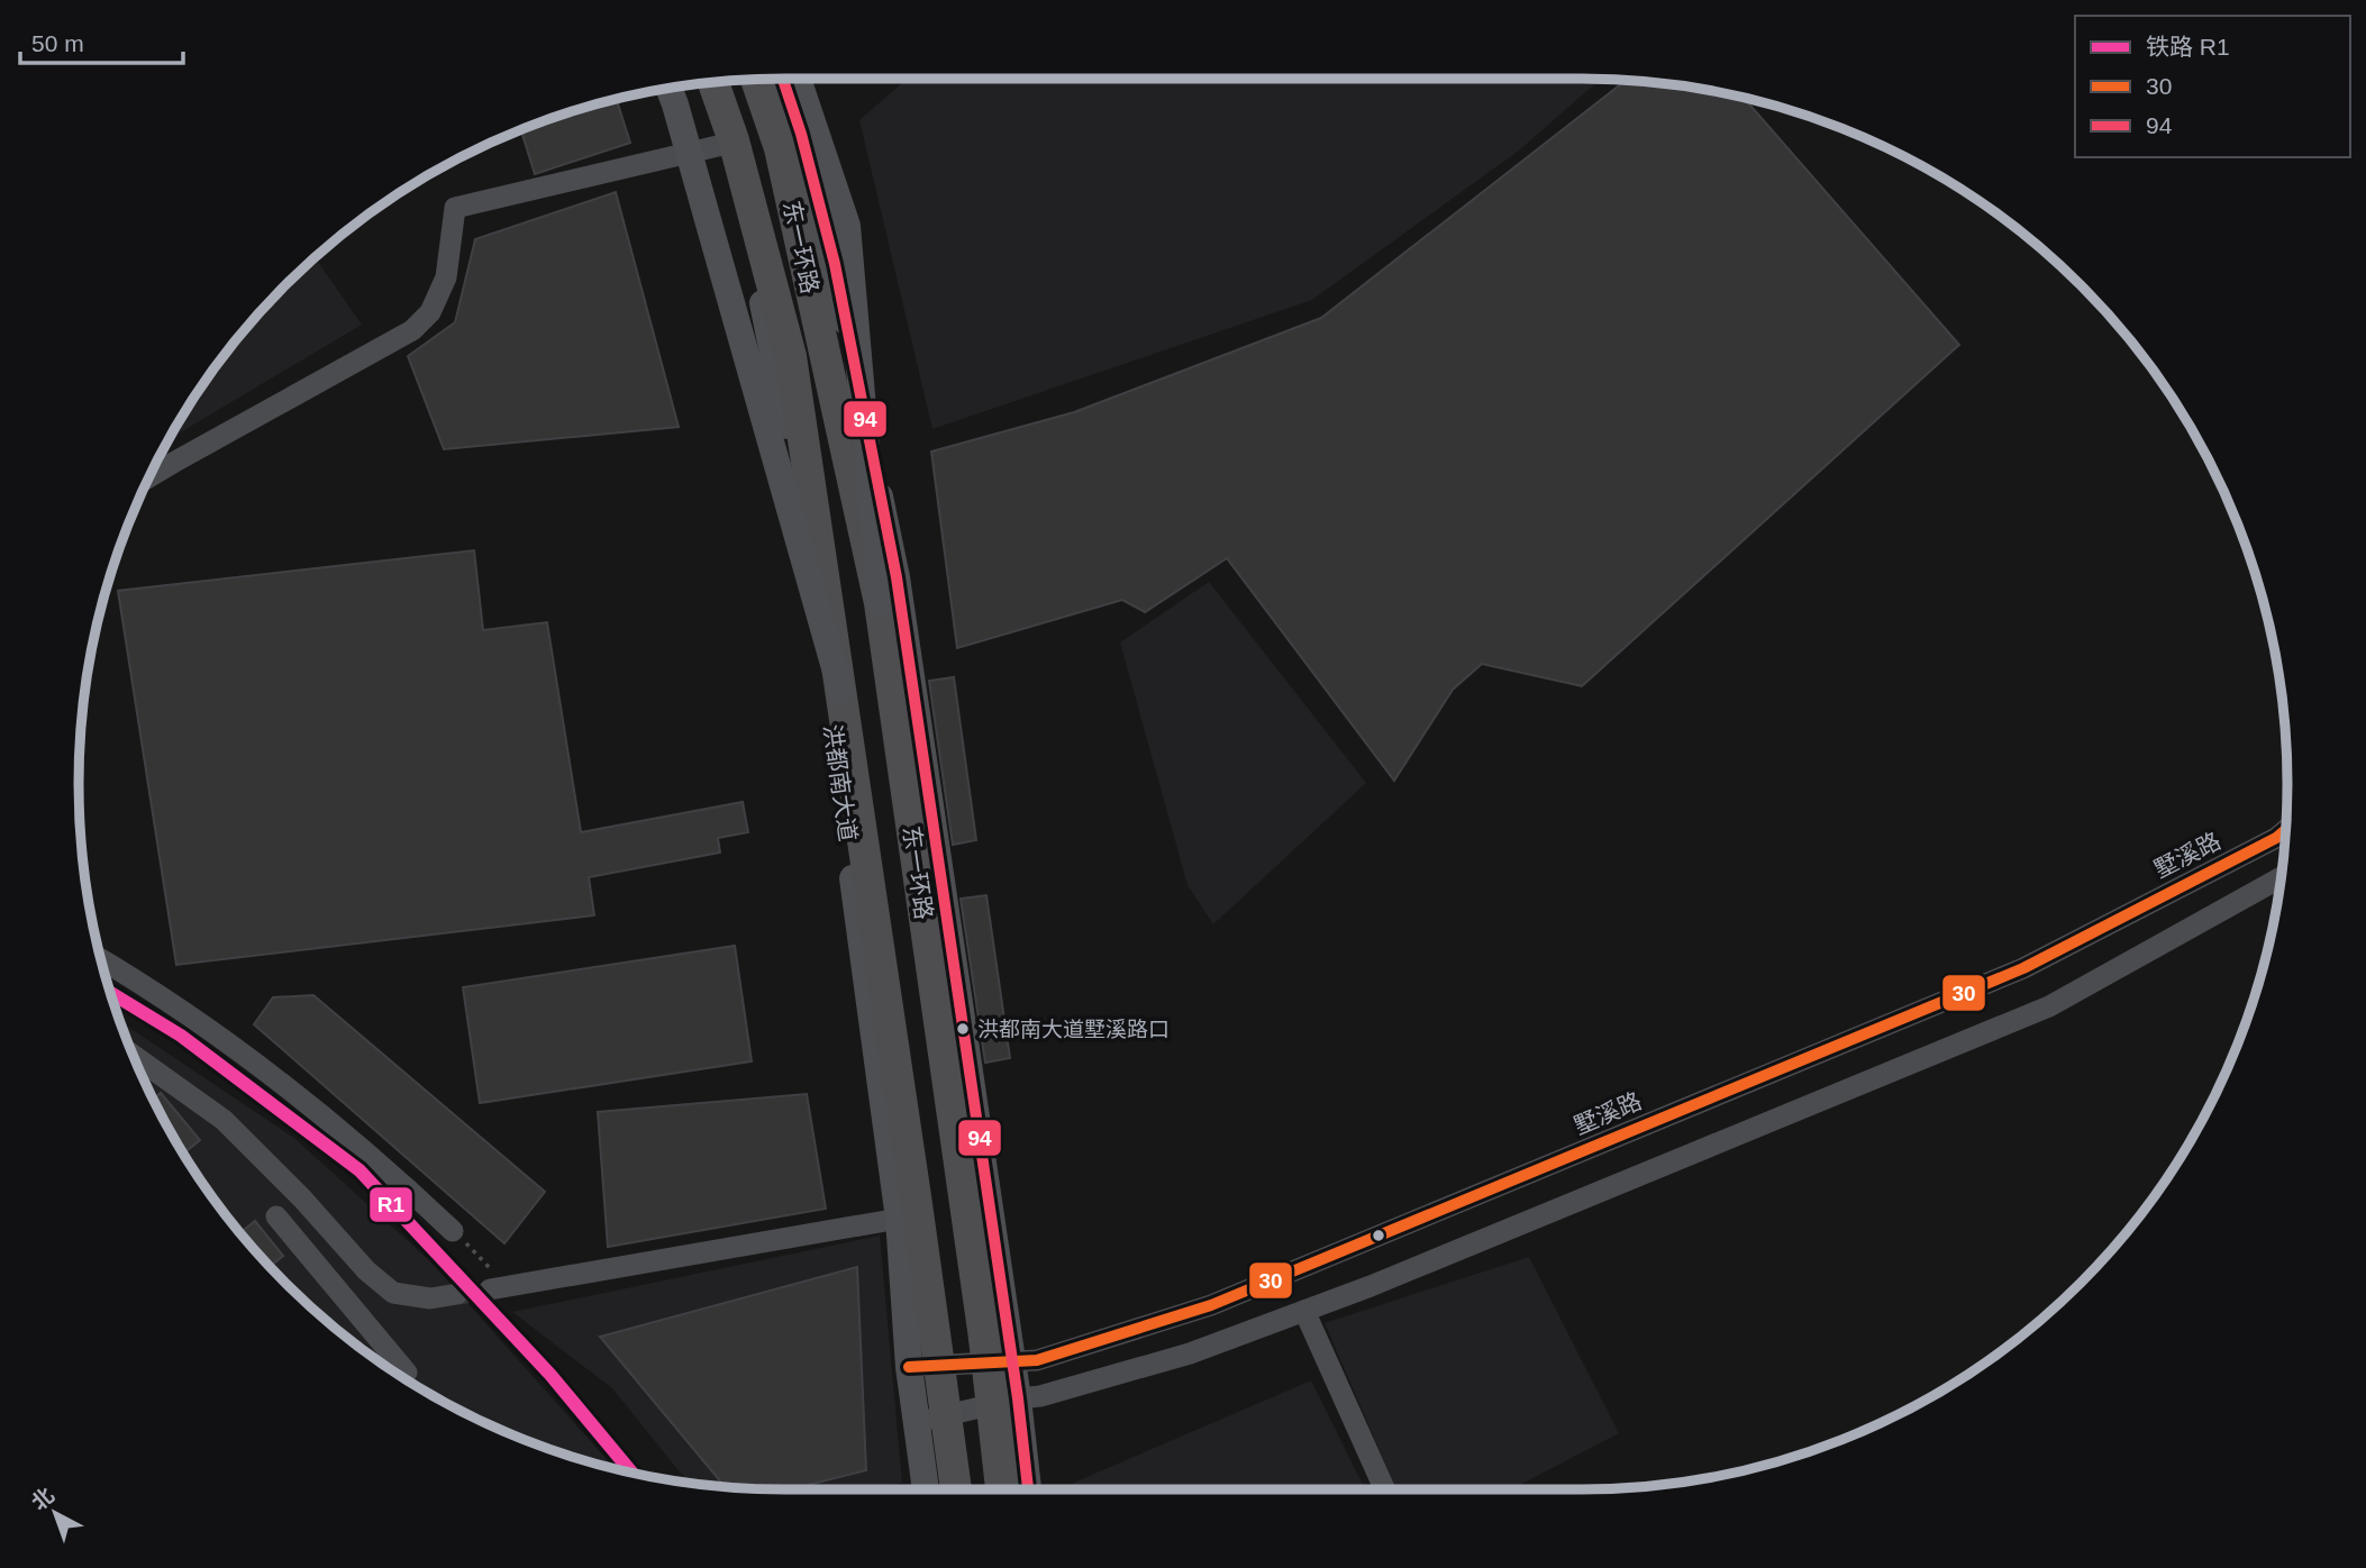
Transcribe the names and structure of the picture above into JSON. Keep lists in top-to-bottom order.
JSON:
{
  "streets": {
    "highway": ["东一环路"],
    "main road": ["洪都南大道"],
    "street": ["墅溪路"]
  },
  "crossings": [
    ["洪都南大道", "墅溪路"]
  ],
  "places": ["洪都南大道墅溪路口"],
  "lines": ["transit line 94", "transit line 30", "rail line R1"],
  "legend": ["铁路 R1", "30", "94"],
  "scale_bar": "50 m",
  "north": "top left"
}
